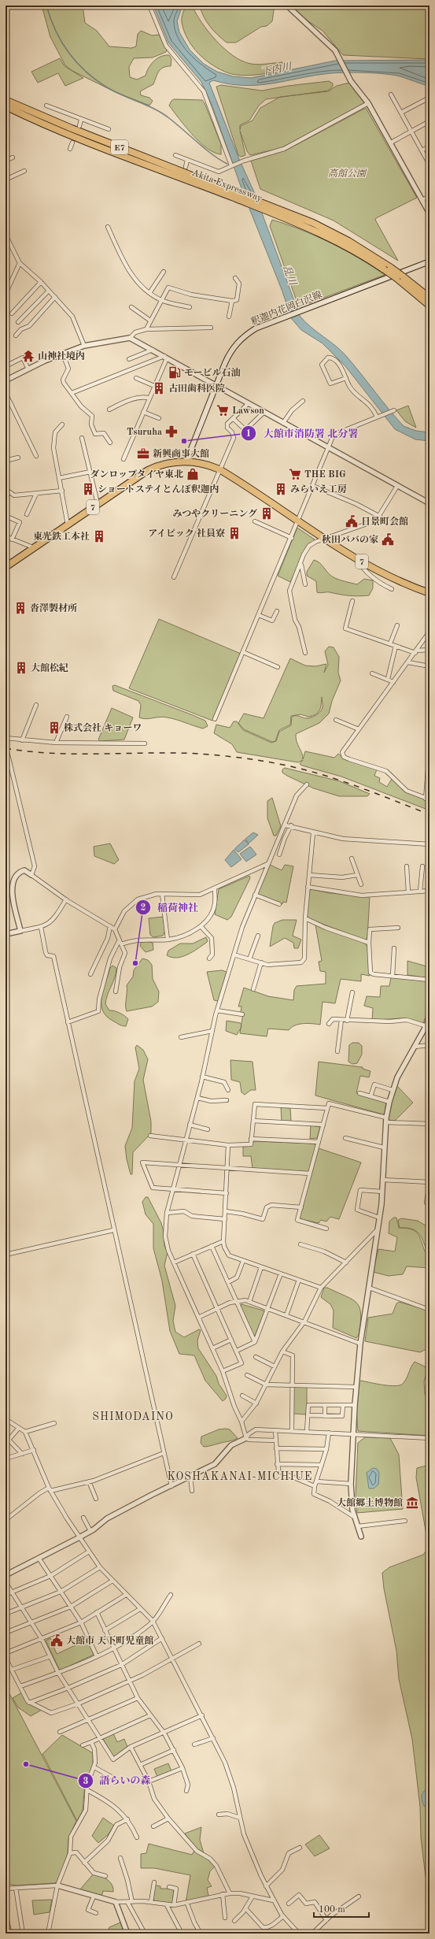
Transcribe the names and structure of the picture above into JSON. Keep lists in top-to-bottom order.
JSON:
{
  "streets": {
    "highway": ["E7", "Akita Expressway", "7"],
    "main road": ["釈迦内花岡白沢線"]
  },
  "crossings": [
    ["釈迦内花岡白沢線", "7"]
  ],
  "districts": ["SHIMODAINO", "KOSHAKANAI-MICHIUE"],
  "water": ["下内川", "乱川"],
  "parks": ["高館公園"],
  "places": {
    "temple": ["山神社境内"],
    "fuel station": ["モービル石油"],
    "building": [
      "古田歯科医院",
      "ショートステイとんぼ釈迦内",
      "みらいえ工房",
      "みつやクリーニング",
      "アイピック 社員寮",
      "東光鉄工本社",
      "沓澤製材所",
      "大館松紀",
      "株式会社 キョーワ"
    ],
    "supermarket": ["Lawson", "THE BIG"],
    "pharmacy": ["Tsuruha"],
    "other": ["大館市消防署 北分署", "稲荷神社", "語らいの森"],
    "office": ["新興商事大館"],
    "shop": ["ダンロップタイヤ東北"],
    "public building": ["日景町会館", "秋田ババの家", "大館市 天下町児童館"],
    "museum": ["大館郷土博物館"]
  },
  "scale_bar": "100 m"
}
